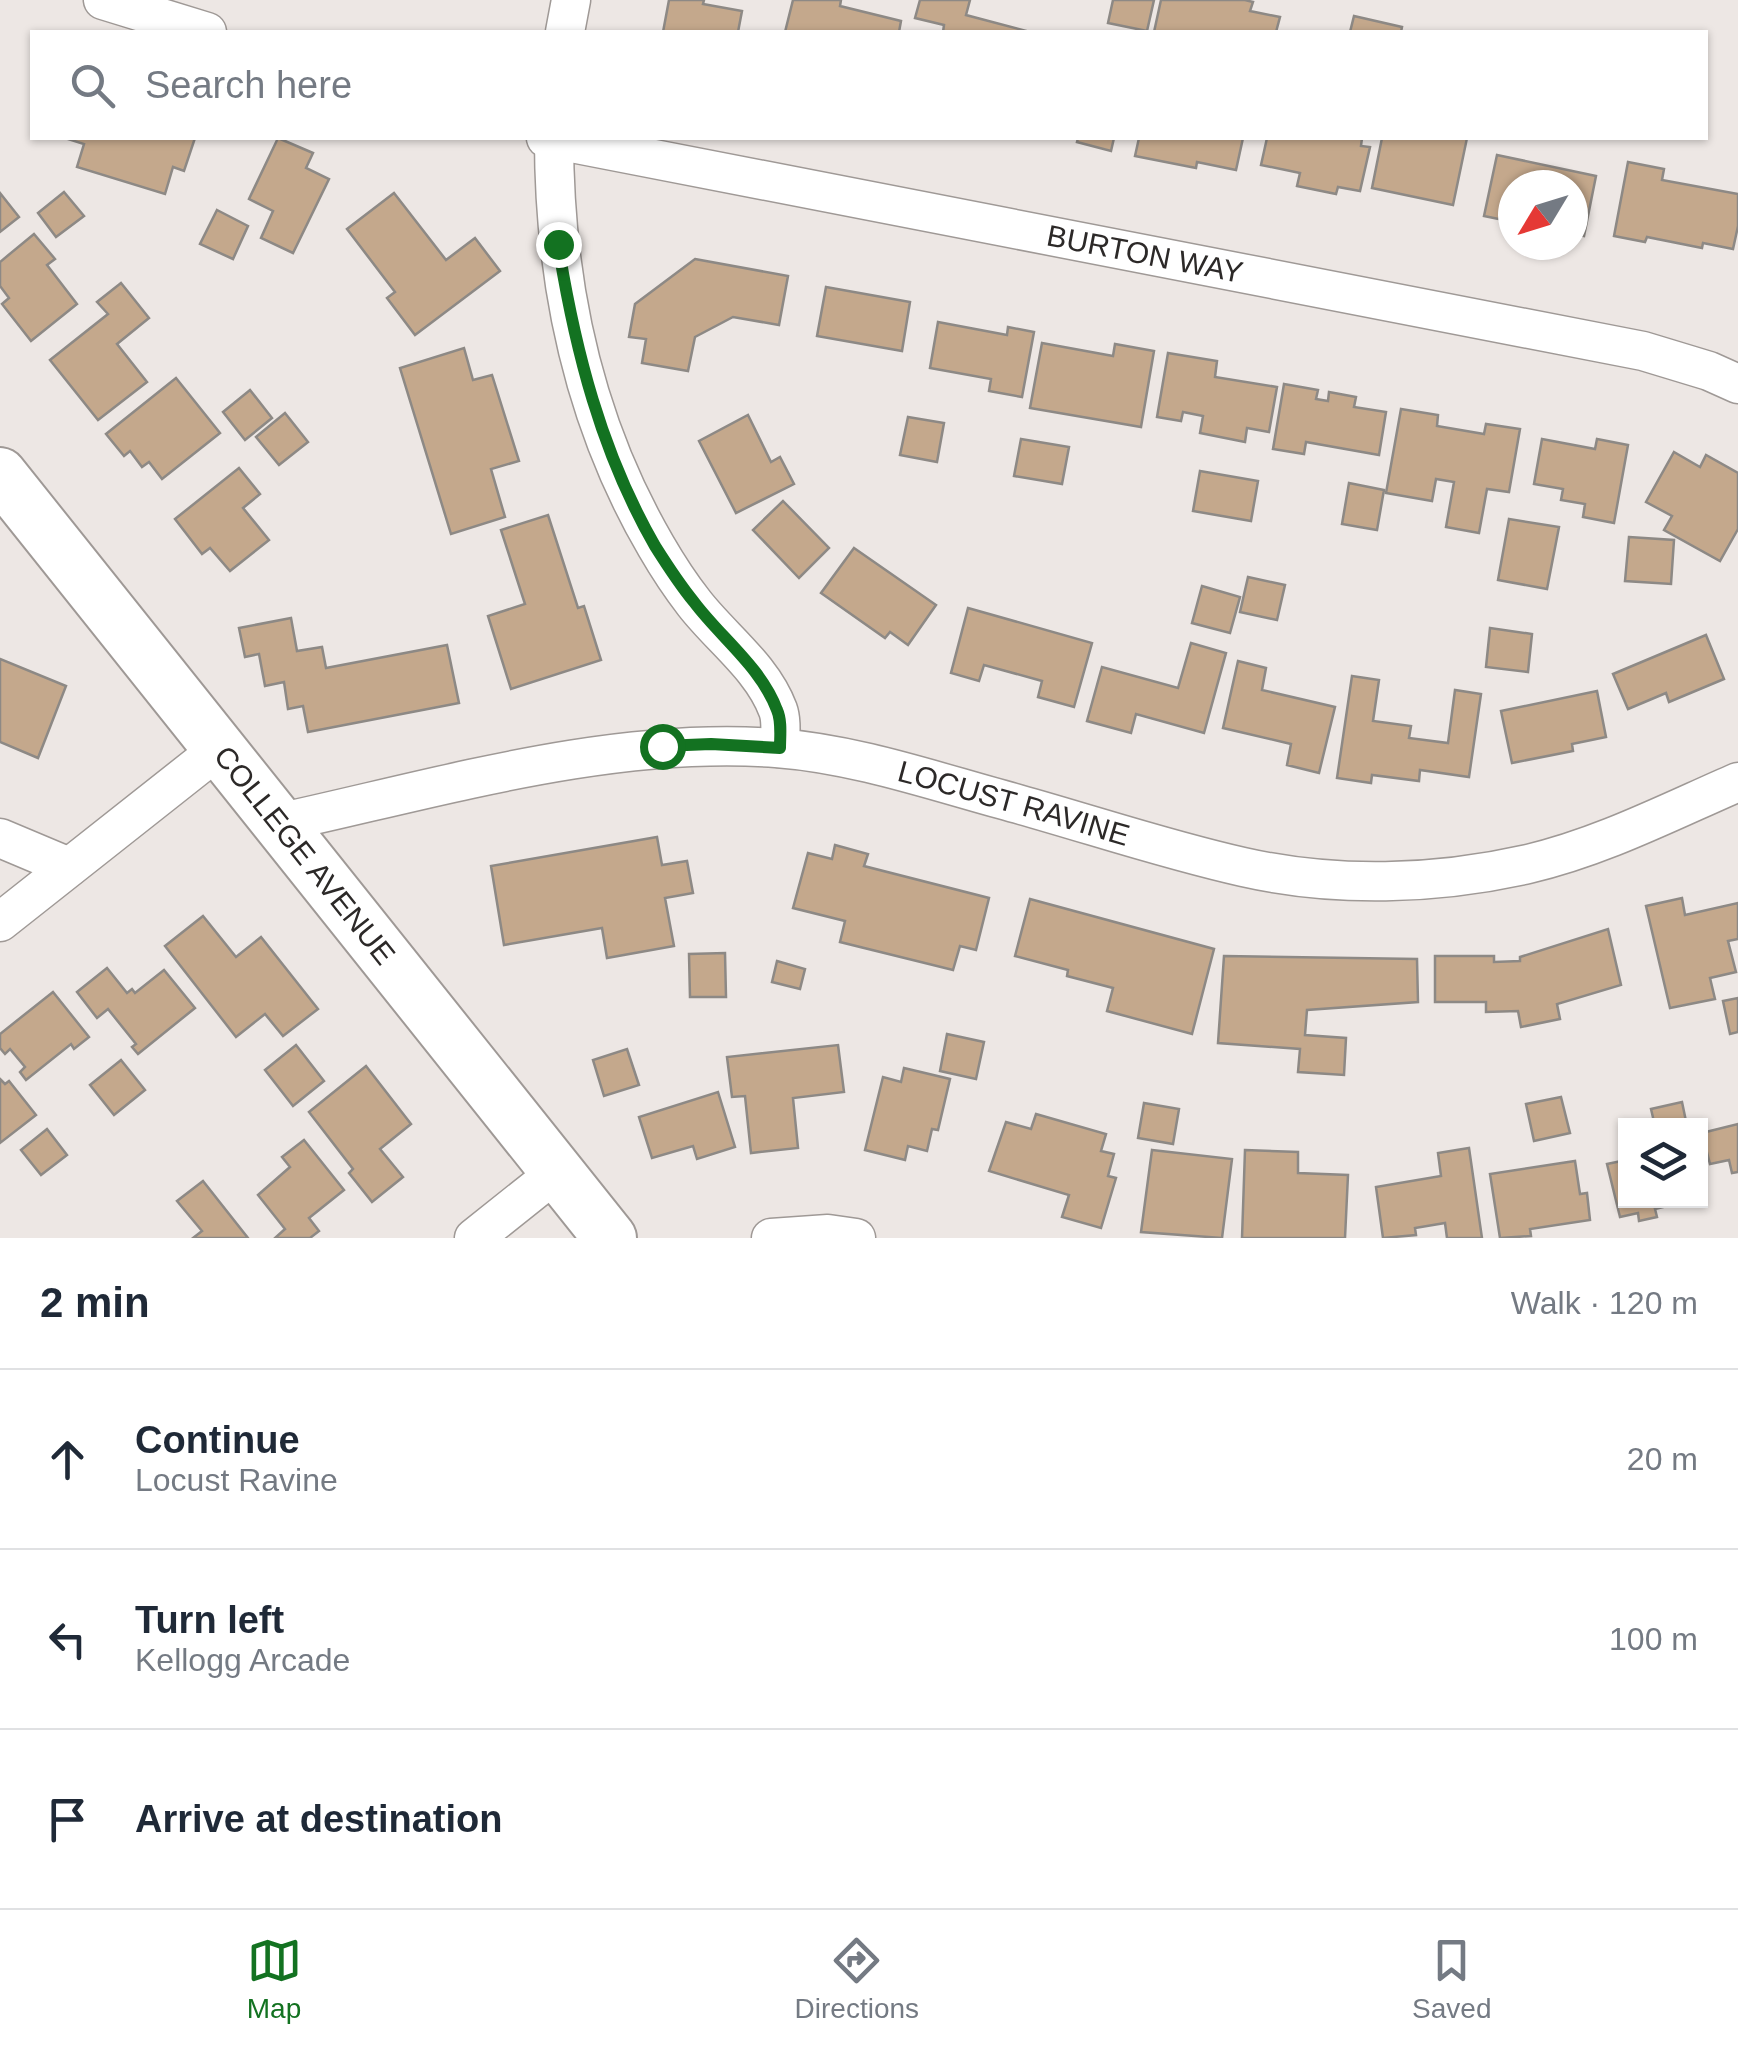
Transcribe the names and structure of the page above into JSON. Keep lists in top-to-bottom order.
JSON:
{
  "streets": {
    "street": ["BURTON WAY", "LOCUST RAVINE", "COLLEGE AVENUE"]
  },
  "crossings": [
    ["LOCUST RAVINE", "COLLEGE AVENUE"]
  ],
  "north": "bottom left",
  "page": {
    "search": "Search here",
    "heading": ["2 min", "Walk · 120 m"],
    "list": [
      ["Continue", "Locust Ravine", "20 m"],
      ["Turn left", "Kellogg Arcade", "100 m"],
      "Arrive at destination"
    ],
    "nav": ["Map", "Directions", "Saved"]
  }
}
